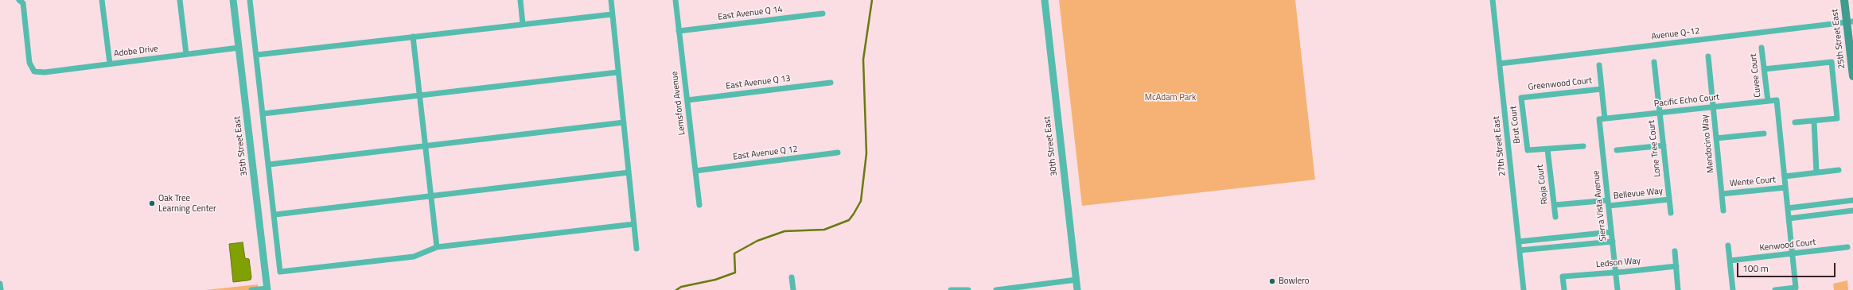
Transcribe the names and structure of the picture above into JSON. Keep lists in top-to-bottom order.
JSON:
{
  "streets": {
    "main road": ["25th Street East"],
    "street": [
      "East Avenue Q 14",
      "Avenue Q-12",
      "Adobe Drive",
      "Cuvee Court",
      "East Avenue Q 13",
      "Greenwood Court",
      "Pacific Echo Court",
      "Lemsford Avenue",
      "Brut Court",
      "Mendocino Way",
      "35th Street East",
      "30th Street East",
      "27th Street East",
      "Lone Tree Court",
      "East Avenue Q 12",
      "Wente Court",
      "Rioja Court",
      "Bellevue Way",
      "Sierra Vista Avenue",
      "Kenwood Court",
      "Ledson Way"
    ]
  },
  "crossings": [
    ["East Avenue Q 14", "Lemsford Avenue"],
    ["Avenue Q-12", "25th Street East"],
    ["Avenue Q-12", "27th Street East"],
    ["Adobe Drive", "35th Street East"],
    ["Cuvee Court", "Pacific Echo Court"],
    ["East Avenue Q 13", "Lemsford Avenue"],
    ["Greenwood Court", "Brut Court"],
    ["Greenwood Court", "Sierra Vista Avenue"],
    ["Pacific Echo Court", "Mendocino Way"],
    ["Pacific Echo Court", "Lone Tree Court"],
    ["Pacific Echo Court", "Sierra Vista Avenue"],
    ["Lemsford Avenue", "East Avenue Q 12"],
    ["Brut Court", "Rioja Court"],
    ["Mendocino Way", "Wente Court"],
    ["Lone Tree Court", "Bellevue Way"],
    ["Rioja Court", "Bellevue Way"],
    ["Bellevue Way", "Sierra Vista Avenue"],
    ["Sierra Vista Avenue", "Ledson Way"]
  ],
  "parks": ["McAdam Park"],
  "places": ["Oak Tree Learning Center", "Bowlero"],
  "scale_bar": "100 m"
}
